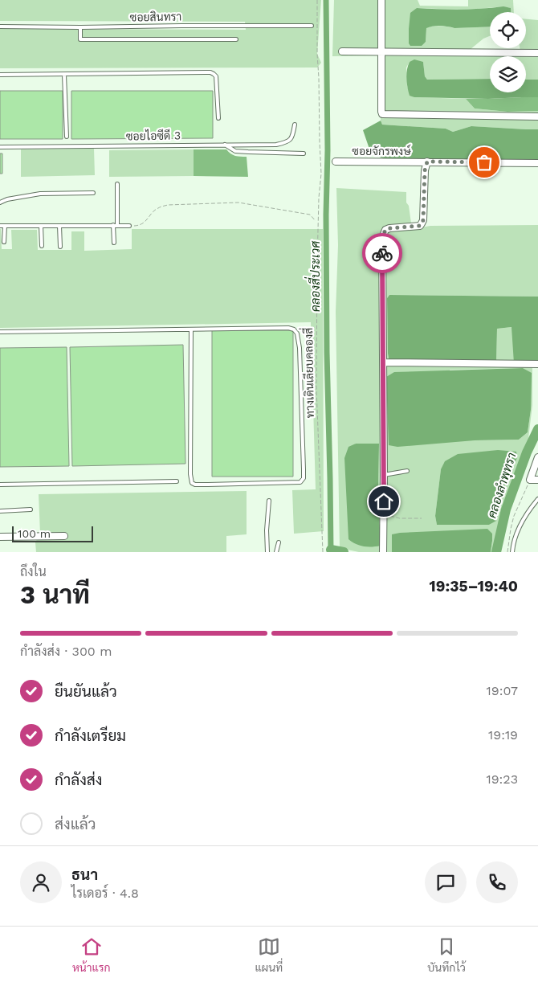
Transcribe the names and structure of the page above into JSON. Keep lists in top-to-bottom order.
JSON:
{
  "streets": {
    "street": ["ซอยจักรพงษ์"],
    "lane": ["ซอยสินทรา", "ซอยไอซีดี 3"],
    "path": ["ทางเดินเลียบคลองสี่"]
  },
  "water": ["คลองสี่ประเวศ", "คลองลำพุทรา"],
  "scale_bar": "100 m",
  "page": {
    "scale": "100 m",
    "heading": ["3 นาที", "ถึงใน", "19:35–19:40"],
    "panel": ["ธนา", "ไรเดอร์ · 4.8"],
    "bar": "กำลังส่ง · 300 m",
    "list": [
      ["ยืนยันแล้ว", "19:07"],
      ["กำลังเตรียม", "19:19"],
      ["กำลังส่ง", "19:23"],
      "ส่งแล้ว"
    ],
    "tabs": ["หน้าแรก", "แผนที่", "บันทึกไว้"]
  }
}
